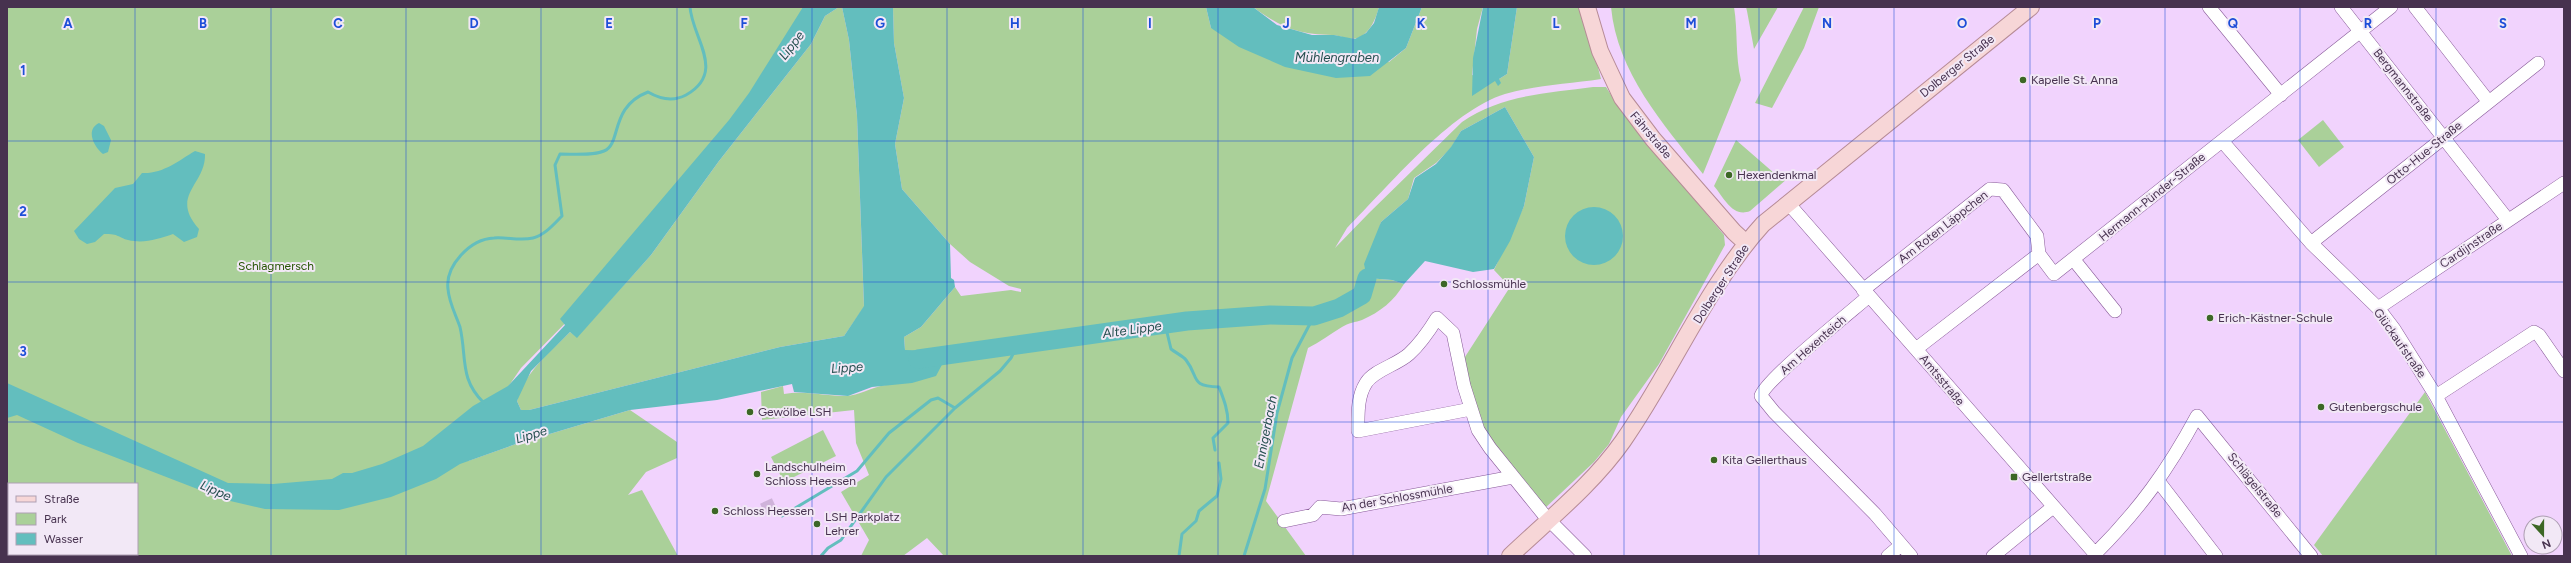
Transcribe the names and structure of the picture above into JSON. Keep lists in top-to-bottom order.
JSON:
{
  "streets": {
    "main road": ["Dolberger Straße", "Fährstraße"],
    "street": [
      "Bergmannstraße",
      "Otto-Hue-Straße",
      "Hermann-Pünder-Straße",
      "Am Roten Läppchen",
      "Cardijnstraße",
      "Glückaufstraße",
      "Am Hexenteich",
      "Amtsstraße",
      "Schlägelstraße",
      "An der Schlossmühle"
    ]
  },
  "crossings": [
    ["Dolberger Straße", "Fährstraße"],
    ["Dolberger Straße", "Amtsstraße"],
    ["Bergmannstraße", "Otto-Hue-Straße"],
    ["Bergmannstraße", "Hermann-Pünder-Straße"],
    ["Bergmannstraße", "Cardijnstraße"],
    ["Otto-Hue-Straße", "Glückaufstraße"],
    ["Hermann-Pünder-Straße", "Am Roten Läppchen"],
    ["Hermann-Pünder-Straße", "Glückaufstraße"],
    ["Am Roten Läppchen", "Am Hexenteich"],
    ["Am Roten Läppchen", "Amtsstraße"],
    ["Cardijnstraße", "Glückaufstraße"],
    ["Am Hexenteich", "Amtsstraße"]
  ],
  "water": [
    "Lippe",
    "Mühlengraben",
    "Alte Lippe",
    "Ennigerbach"
  ],
  "parks": ["Schlagmersch"],
  "places": {
    "other": [
      "Kapelle St. Anna",
      "Hexendenkmal",
      "Schlossmühle",
      "Erich-Kästner-Schule",
      "Gutenbergschule",
      "Gewölbe LSH",
      "Kita Gellerthaus",
      "Landschulheim Schloss Heessen",
      "Schloss Heessen",
      "LSH Parkplatz Lehrer"
    ],
    "transit": ["Gellertstraße"]
  },
  "legend": ["Straße", "Park", "Wasser"],
  "north": "bottom",
  "grid": {
    "columns": [
      "A",
      "B",
      "C",
      "D",
      "E",
      "F",
      "G",
      "H",
      "I",
      "J",
      "K",
      "L",
      "M",
      "N",
      "O",
      "P",
      "Q",
      "R",
      "S"
    ],
    "rows": ["1", "2", "3"]
  }
}
